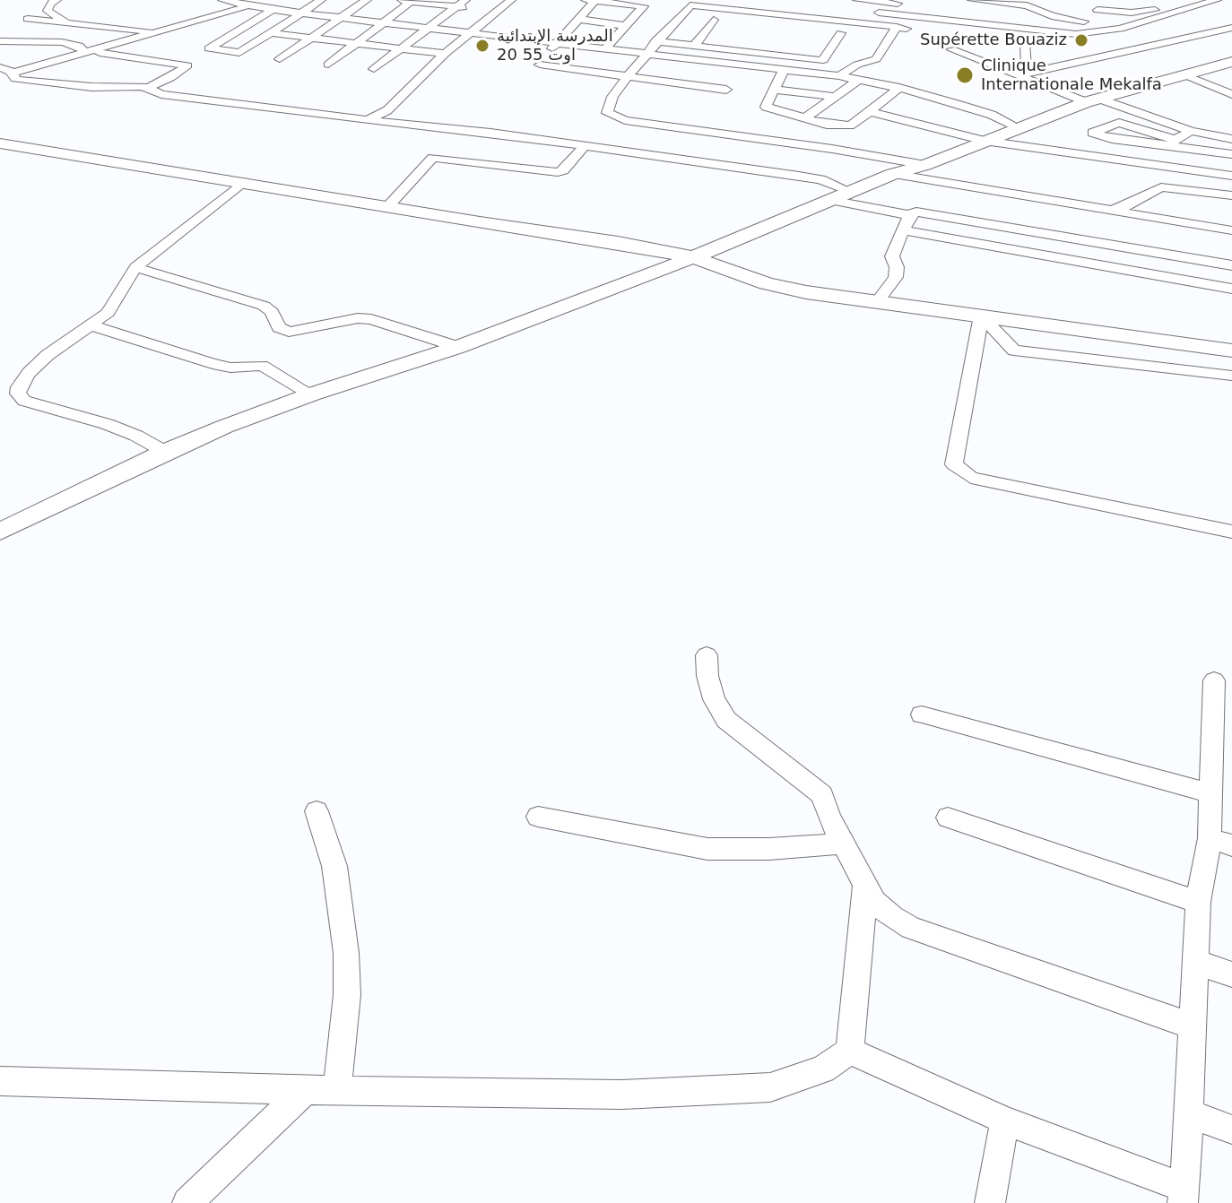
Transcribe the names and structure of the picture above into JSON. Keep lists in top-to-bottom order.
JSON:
{
  "places": ["Supérette Bouaziz", "المدرسة الإبتدائية 20 اوت 55", "Clinique Internationale Mekalfa"]
}
